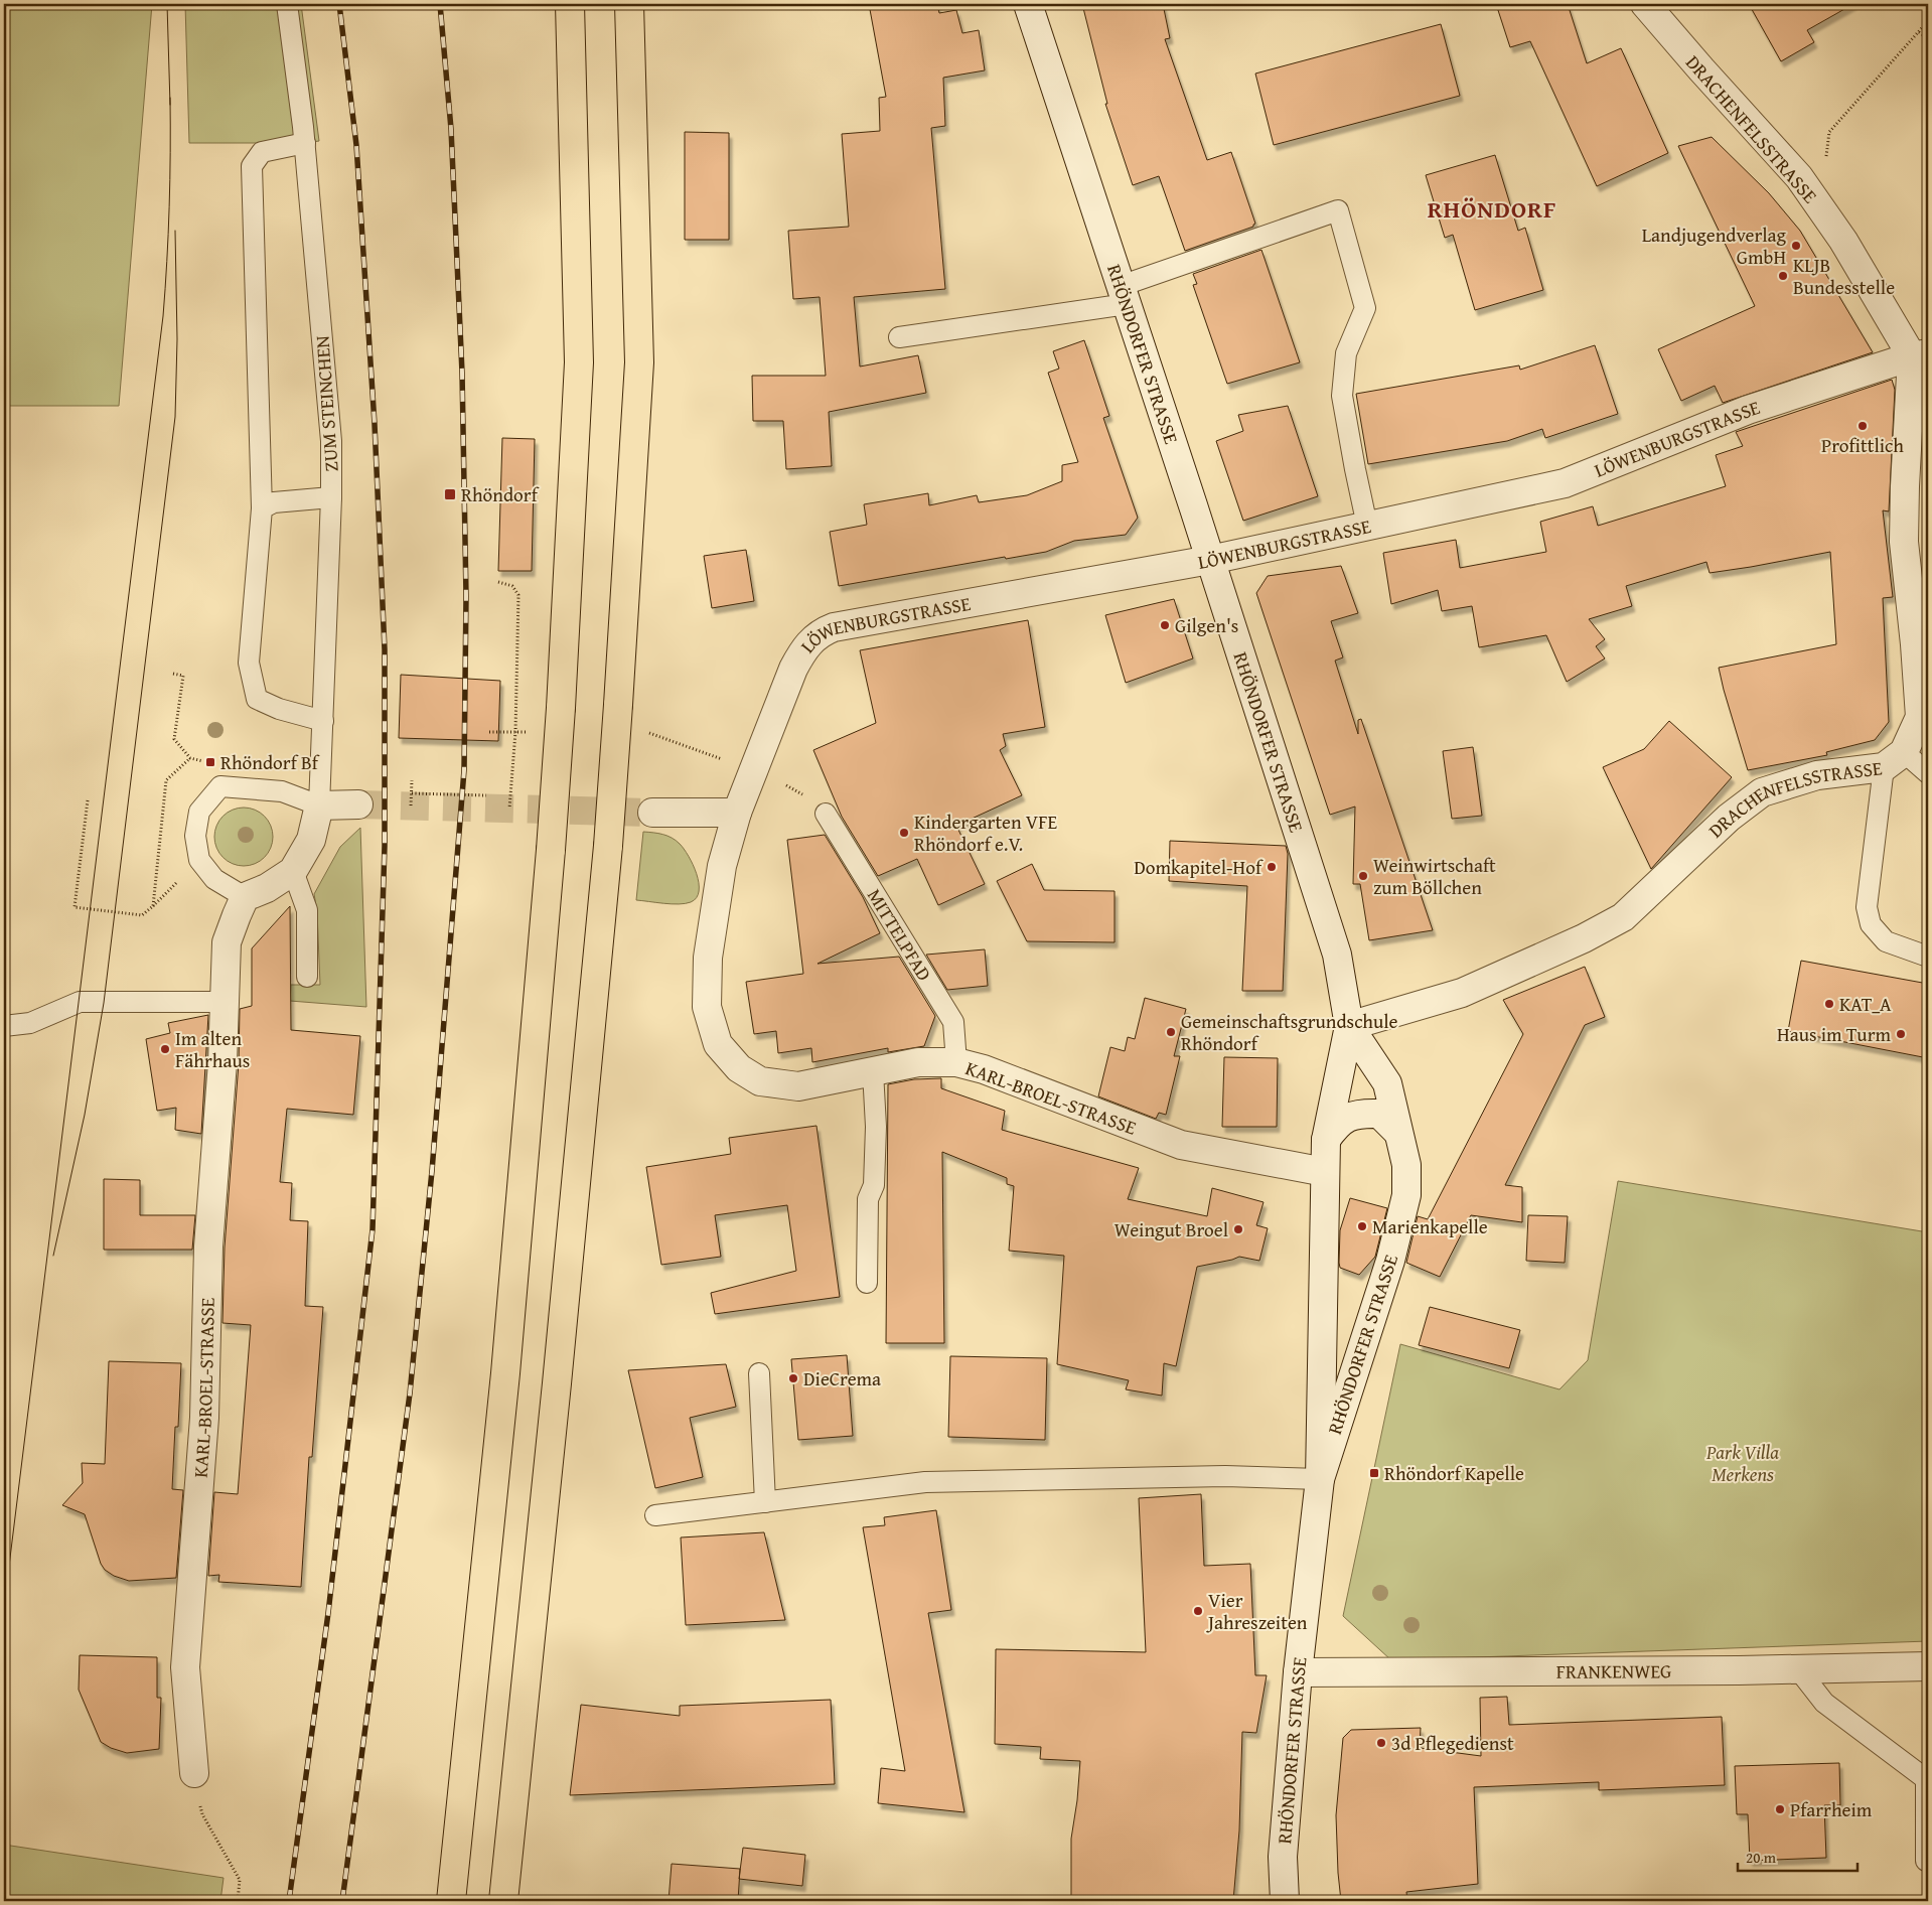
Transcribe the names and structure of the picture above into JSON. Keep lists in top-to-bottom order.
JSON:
{
  "streets": {
    "street": [
      "DRACHENFELSSTRASSE",
      "RHÖNDORFER STRASSE",
      "LÖWENBURGSTRASSE",
      "KARL-BROEL-STRASSE",
      "FRANKENWEG"
    ],
    "lane": ["ZUM STEINCHEN", "MITTELPFAD"]
  },
  "crossings": [
    ["DRACHENFELSSTRASSE", "RHÖNDORFER STRASSE"],
    ["DRACHENFELSSTRASSE", "LÖWENBURGSTRASSE"],
    ["RHÖNDORFER STRASSE", "LÖWENBURGSTRASSE"],
    ["RHÖNDORFER STRASSE", "KARL-BROEL-STRASSE"],
    ["RHÖNDORFER STRASSE", "FRANKENWEG"],
    ["ZUM STEINCHEN", "KARL-BROEL-STRASSE"],
    ["LÖWENBURGSTRASSE", "KARL-BROEL-STRASSE"],
    ["MITTELPFAD", "KARL-BROEL-STRASSE"]
  ],
  "districts": ["RHÖNDORF"],
  "parks": ["Park Villa Merkens"],
  "places": {
    "other": [
      "Landjugendverlag GmbH",
      "KLJB Bundesstelle",
      "Profittlich",
      "Gilgen's",
      "Kindergarten VFE Rhöndorf e.V.",
      "Domkapitel-Hof",
      "Weinwirtschaft zum Böllchen",
      "KAT_A",
      "Gemeinschaftsgrundschule Rhöndorf",
      "Haus im Turm",
      "Im alten Fährhaus",
      "Marienkapelle",
      "Weingut Broel",
      "DieCrema",
      "Vier Jahreszeiten",
      "3d Pflegedienst",
      "Pfarrheim"
    ],
    "transit": ["Rhöndorf", "Rhöndorf Bf", "Rhöndorf Kapelle"]
  },
  "scale_bar": "20 m"
}
